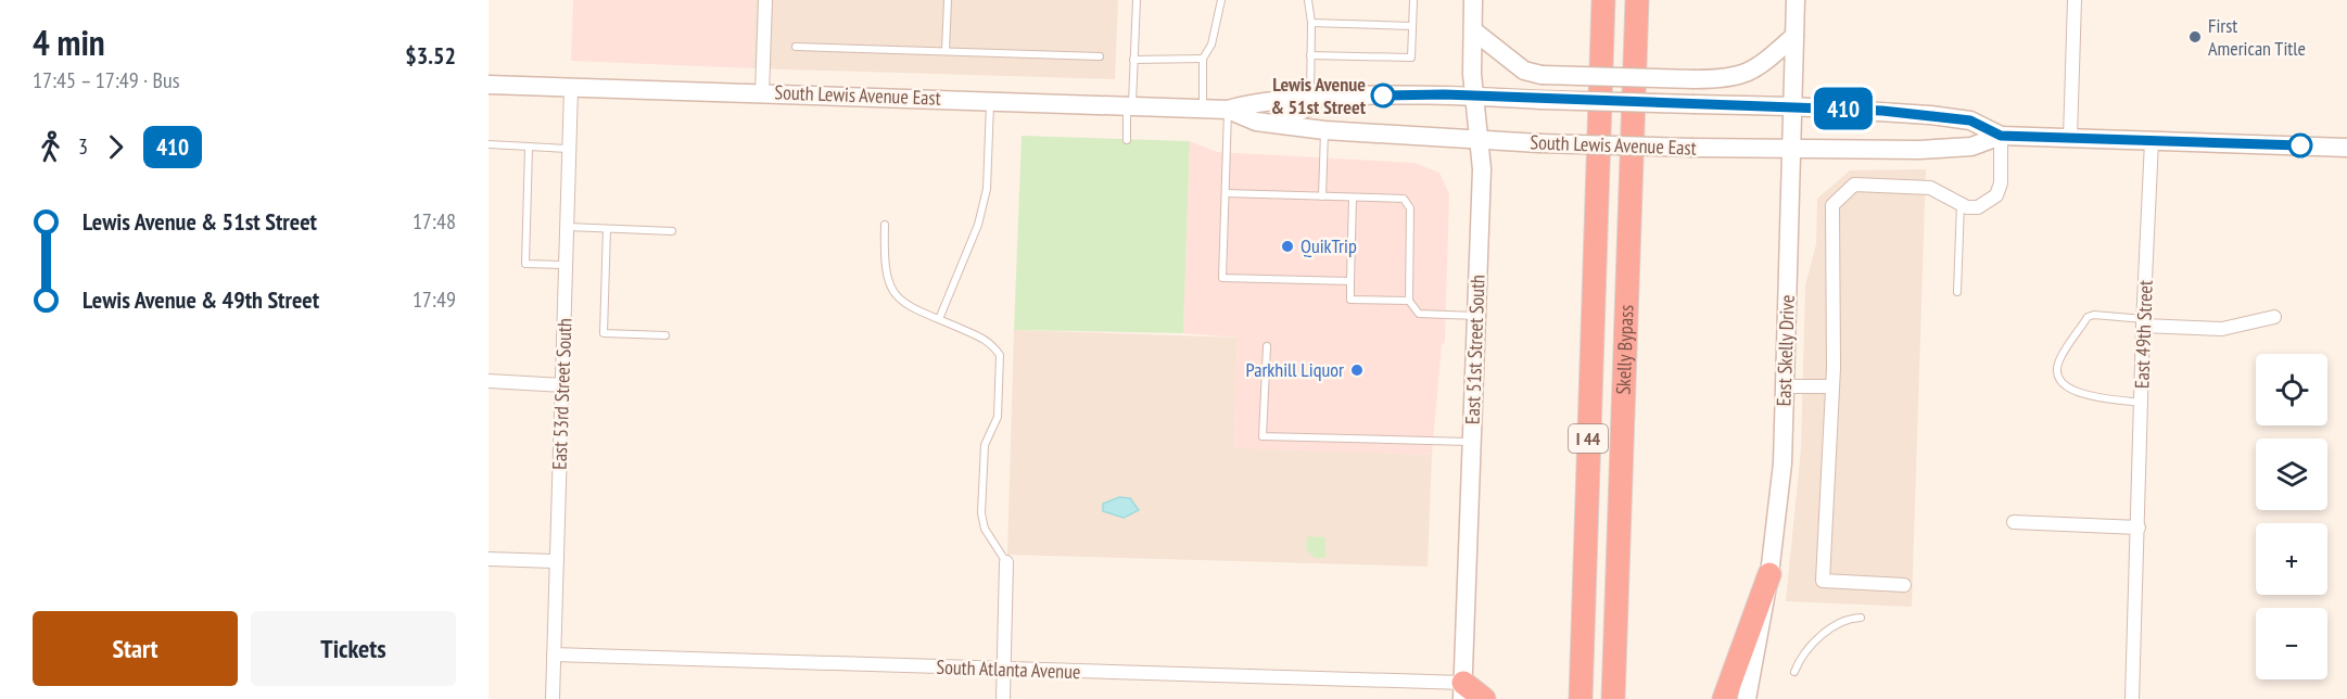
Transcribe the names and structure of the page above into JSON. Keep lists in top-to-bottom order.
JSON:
{
  "streets": {
    "highway": ["Skelly Bypass", "I 44"],
    "main road": ["South Lewis Avenue East", "East 51st Street South", "East Skelly Drive"],
    "street": ["East 49th Street", "East 53rd Street South", "South Atlanta Avenue"]
  },
  "crossings": [
    ["South Lewis Avenue East", "East 49th Street"],
    ["South Lewis Avenue East", "East 51st Street South"],
    ["South Lewis Avenue East", "East Skelly Drive"],
    ["South Lewis Avenue East", "East 53rd Street South"],
    ["East 51st Street South", "South Atlanta Avenue"],
    ["East 53rd Street South", "South Atlanta Avenue"]
  ],
  "places": [
    "First American Title",
    "Lewis Avenue & 51st Street",
    "QuikTrip",
    "Parkhill Liquor"
  ],
  "lines": ["bus line 410"],
  "page": {
    "heading": ["4 min", "17:45 – 17:49 · Bus", "$3.52"],
    "on_map": "410",
    "legs": ["3", "410"],
    "list": [
      {
        "name": "Lewis Avenue & 51st Street",
        "value": "17:48"
      },
      {
        "name": "Lewis Avenue & 49th Street",
        "value": "17:49"
      }
    ],
    "map_buttons": ["+", "−"],
    "buttons": ["Start", "Tickets"]
  }
}
